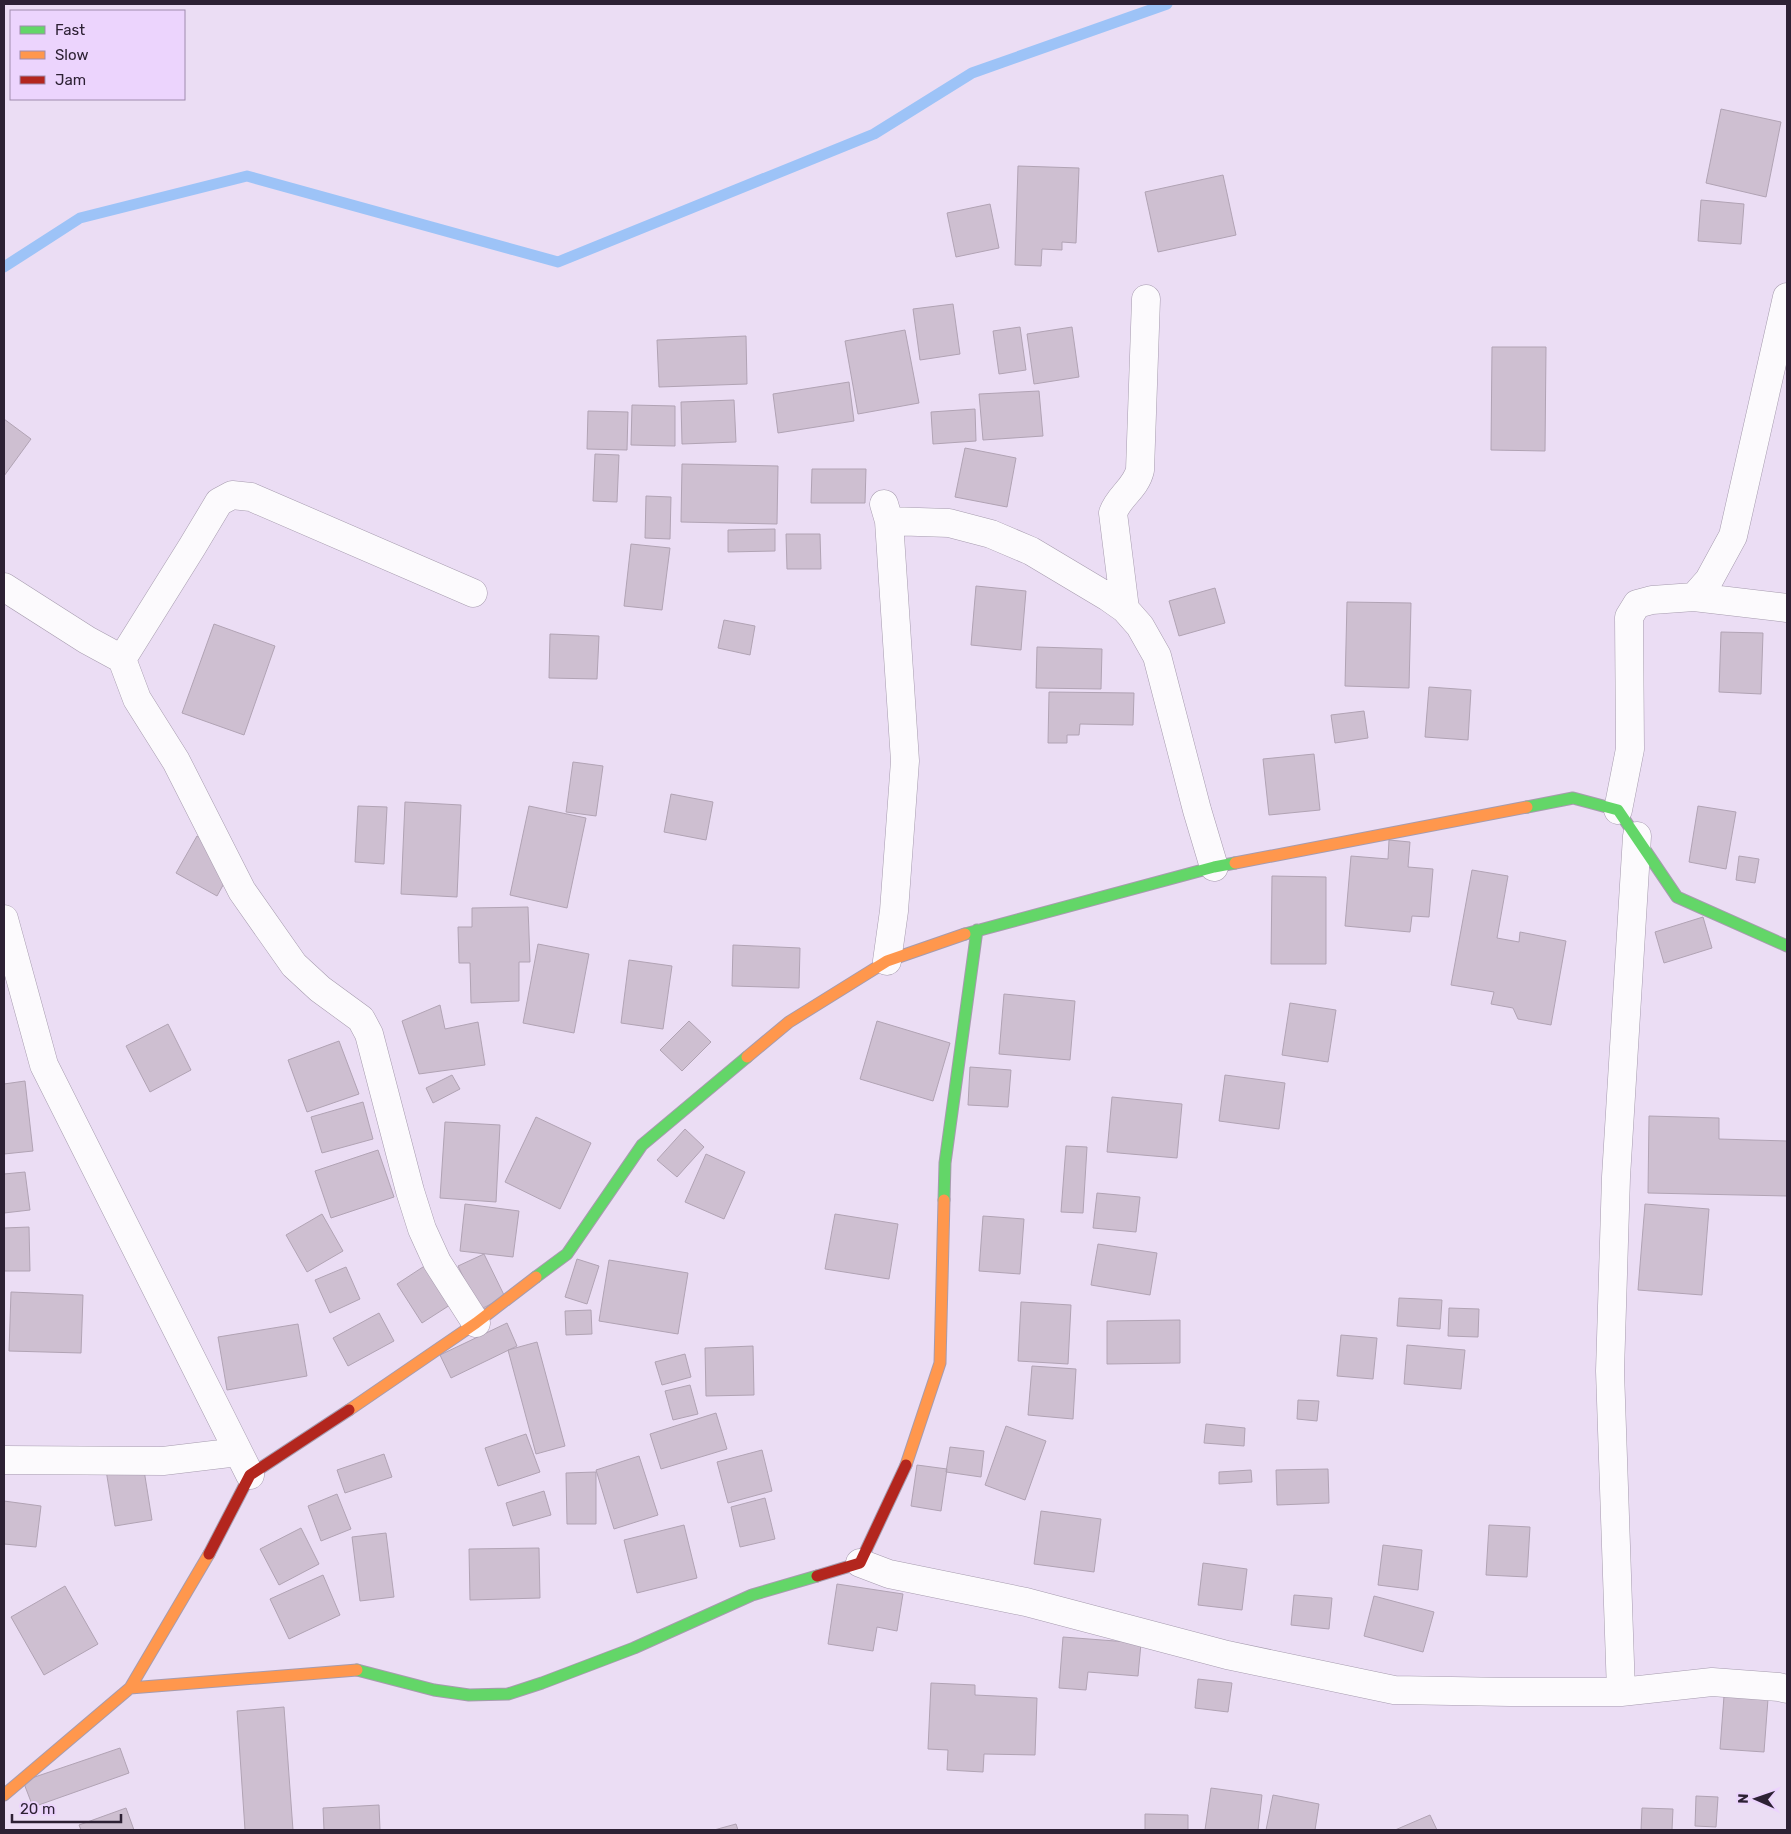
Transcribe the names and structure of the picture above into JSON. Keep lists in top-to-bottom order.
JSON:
{
  "legend": ["Fast", "Slow", "Jam"],
  "scale_bar": "20 m",
  "north": "left"
}
